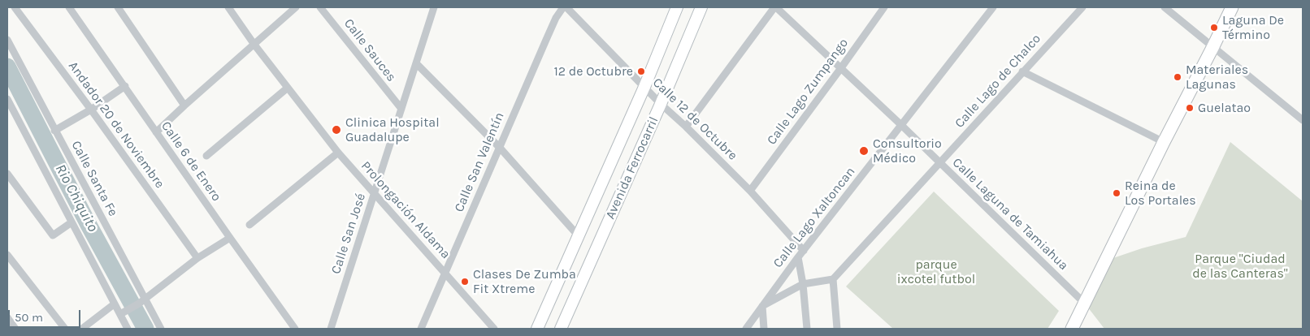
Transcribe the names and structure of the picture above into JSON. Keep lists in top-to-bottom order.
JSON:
{
  "streets": {
    "main road": ["Avenida Ferrocarril"],
    "street": [
      "Calle Sauces",
      "Calle Lago de Chalco",
      "Calle Lago Zumpango",
      "Calle 12 de Octubre",
      "Andador 20 de Noviembre",
      "Calle 6 de Enero",
      "Calle San Valentín",
      "Calle Santa Fe",
      "Prolongación Aldama",
      "Calle Laguna de Tamiahua",
      "Calle Lago Xaltoncan",
      "Calle San José"
    ]
  },
  "crossings": [
    ["Calle Sauces", "Calle San José"],
    ["Calle Lago de Chalco", "Calle Laguna de Tamiahua"],
    ["Calle Lago Zumpango", "Calle 12 de Octubre"],
    ["Calle Lago Zumpango", "Calle Laguna de Tamiahua"],
    ["Calle 12 de Octubre", "Avenida Ferrocarril"],
    ["Calle 12 de Octubre", "Calle Lago Xaltoncan"],
    ["Calle San Valentín", "Prolongación Aldama"],
    ["Prolongación Aldama", "Calle San José"],
    ["Calle Laguna de Tamiahua", "Calle Lago Xaltoncan"]
  ],
  "water": ["Rio Chiquito"],
  "parks": ["Parque \"Ciudad de las Canteras\"", "parque ixcotel futbol"],
  "places": [
    "Laguna De Término",
    "12 de Octubre",
    "Materiales Lagunas",
    "Guelatao",
    "Clinica Hospital Guadalupe",
    "Consultorio Médico",
    "Reina de Los Portales",
    "Clases De Zumba Fit Xtreme"
  ],
  "scale_bar": "50 m"
}
